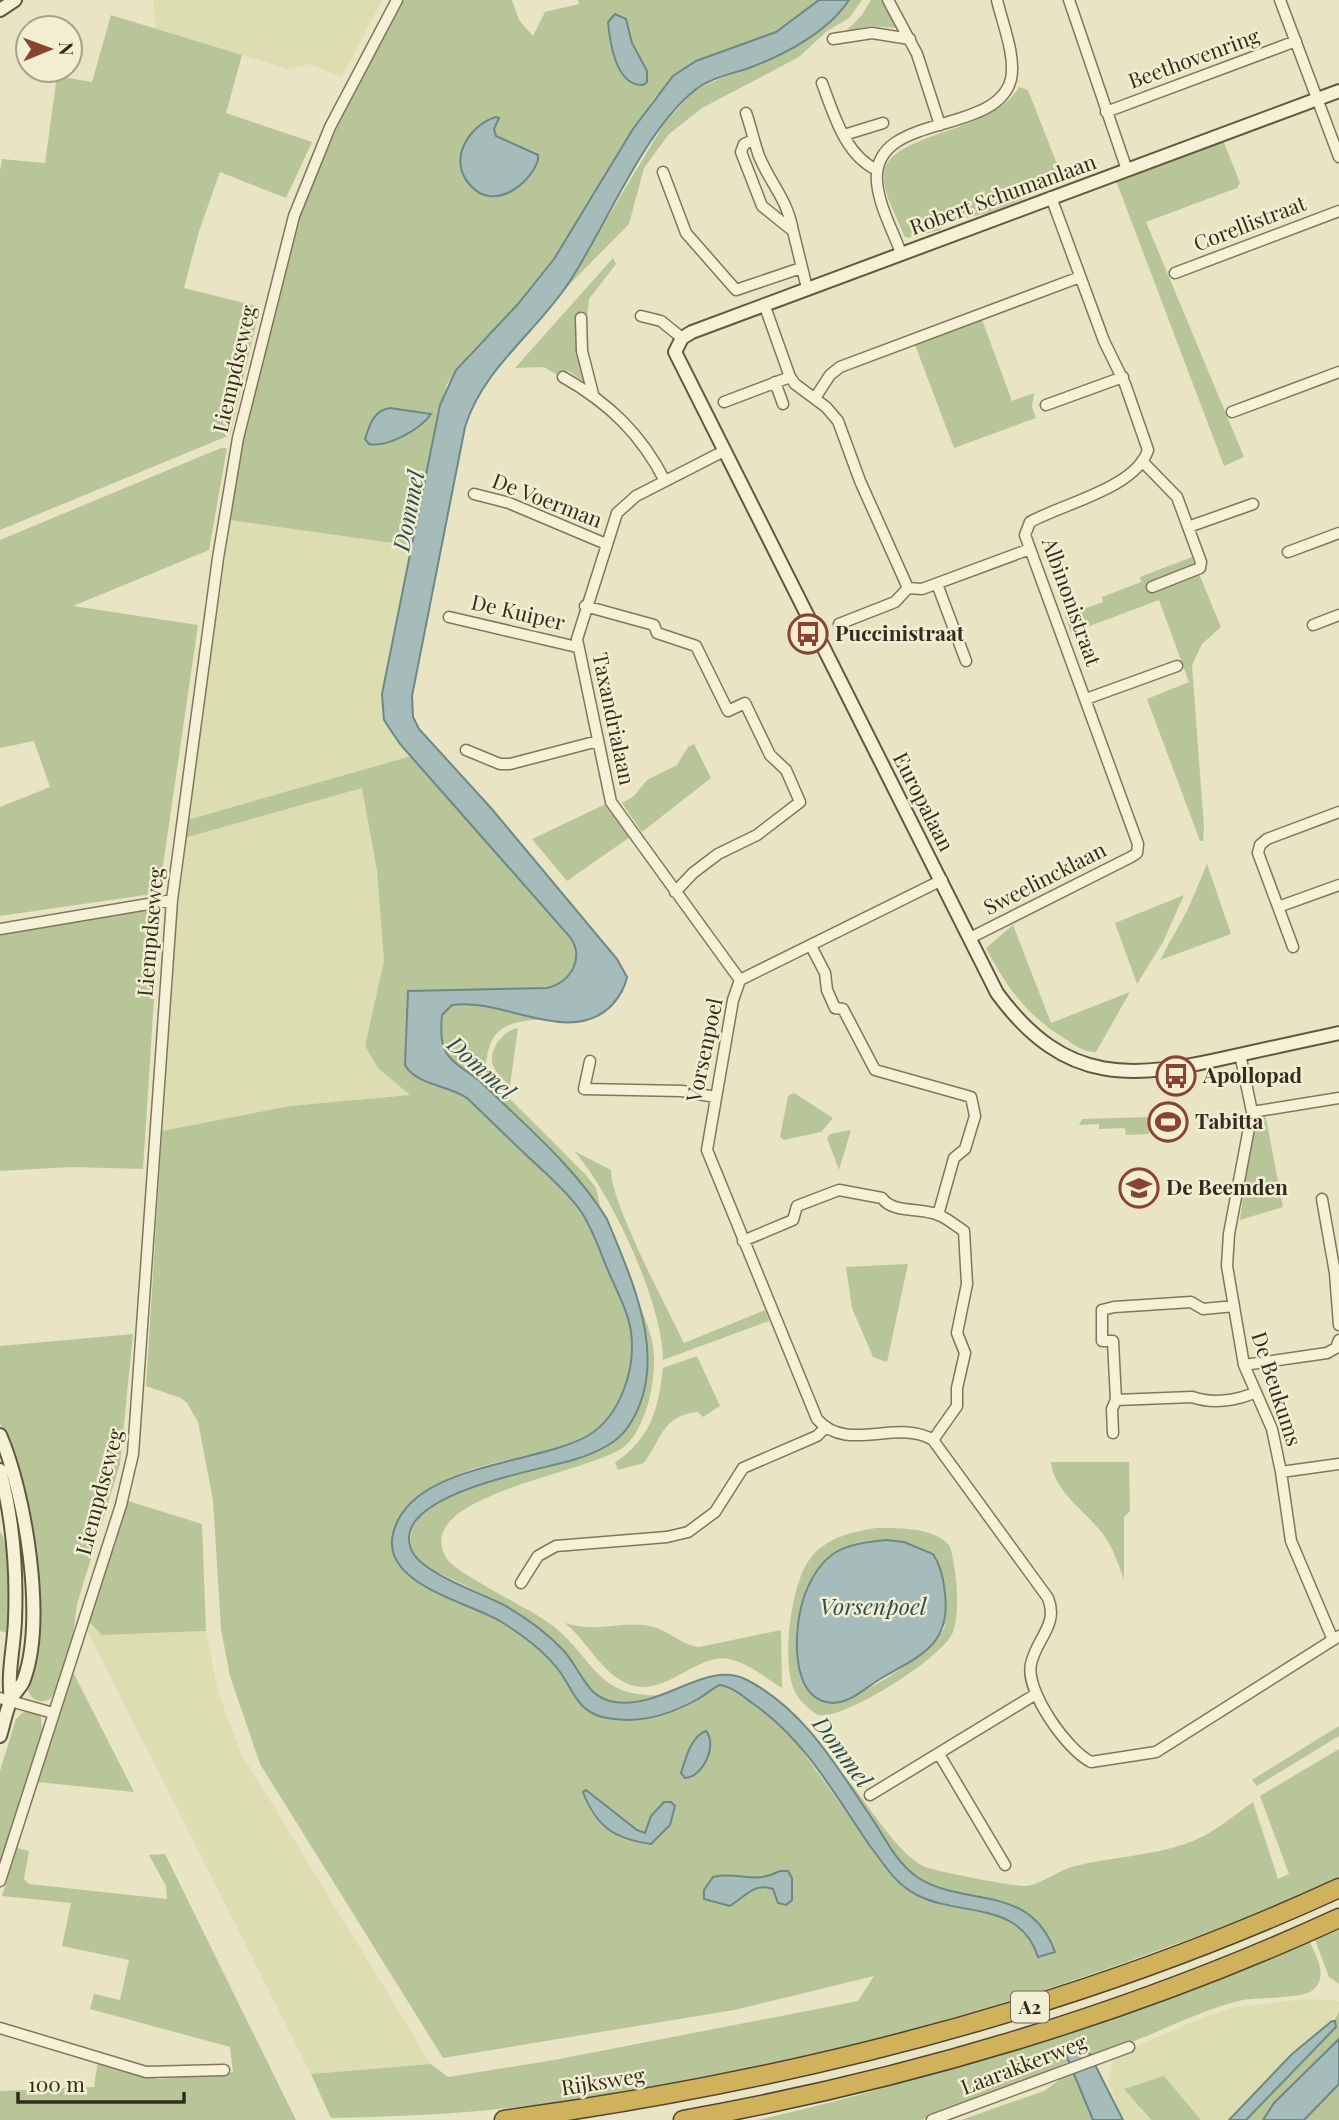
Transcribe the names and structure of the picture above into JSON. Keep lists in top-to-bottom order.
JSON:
{
  "streets": {
    "highway": ["A2", "Rijksweg"],
    "street": [
      "Beethovenring",
      "Robert Schumanlaan",
      "Corellistraat",
      "Liempdseweg",
      "De Voerman",
      "Albinonistraat",
      "De Kuiper",
      "Taxandrialaan",
      "Europalaan",
      "Sweelincklaan",
      "Vorsenpoel",
      "De Beukums",
      "Laarakkerweg"
    ]
  },
  "crossings": [
    ["Robert Schumanlaan", "Europalaan"],
    ["De Voerman", "Taxandrialaan"],
    ["Albinonistraat", "Sweelincklaan"],
    ["De Kuiper", "Taxandrialaan"],
    ["Taxandrialaan", "Europalaan"],
    ["Taxandrialaan", "Vorsenpoel"],
    ["Europalaan", "Sweelincklaan"],
    ["Europalaan", "Vorsenpoel"],
    ["Europalaan", "De Beukums"]
  ],
  "water": ["Dommel", "Vorsenpoel"],
  "places": {
    "bus stop": ["Puccinistraat", "Apollopad"],
    "sports": ["Tabitta"],
    "school or university": ["De Beemden"]
  },
  "scale_bar": "100 m",
  "north": "right"
}
